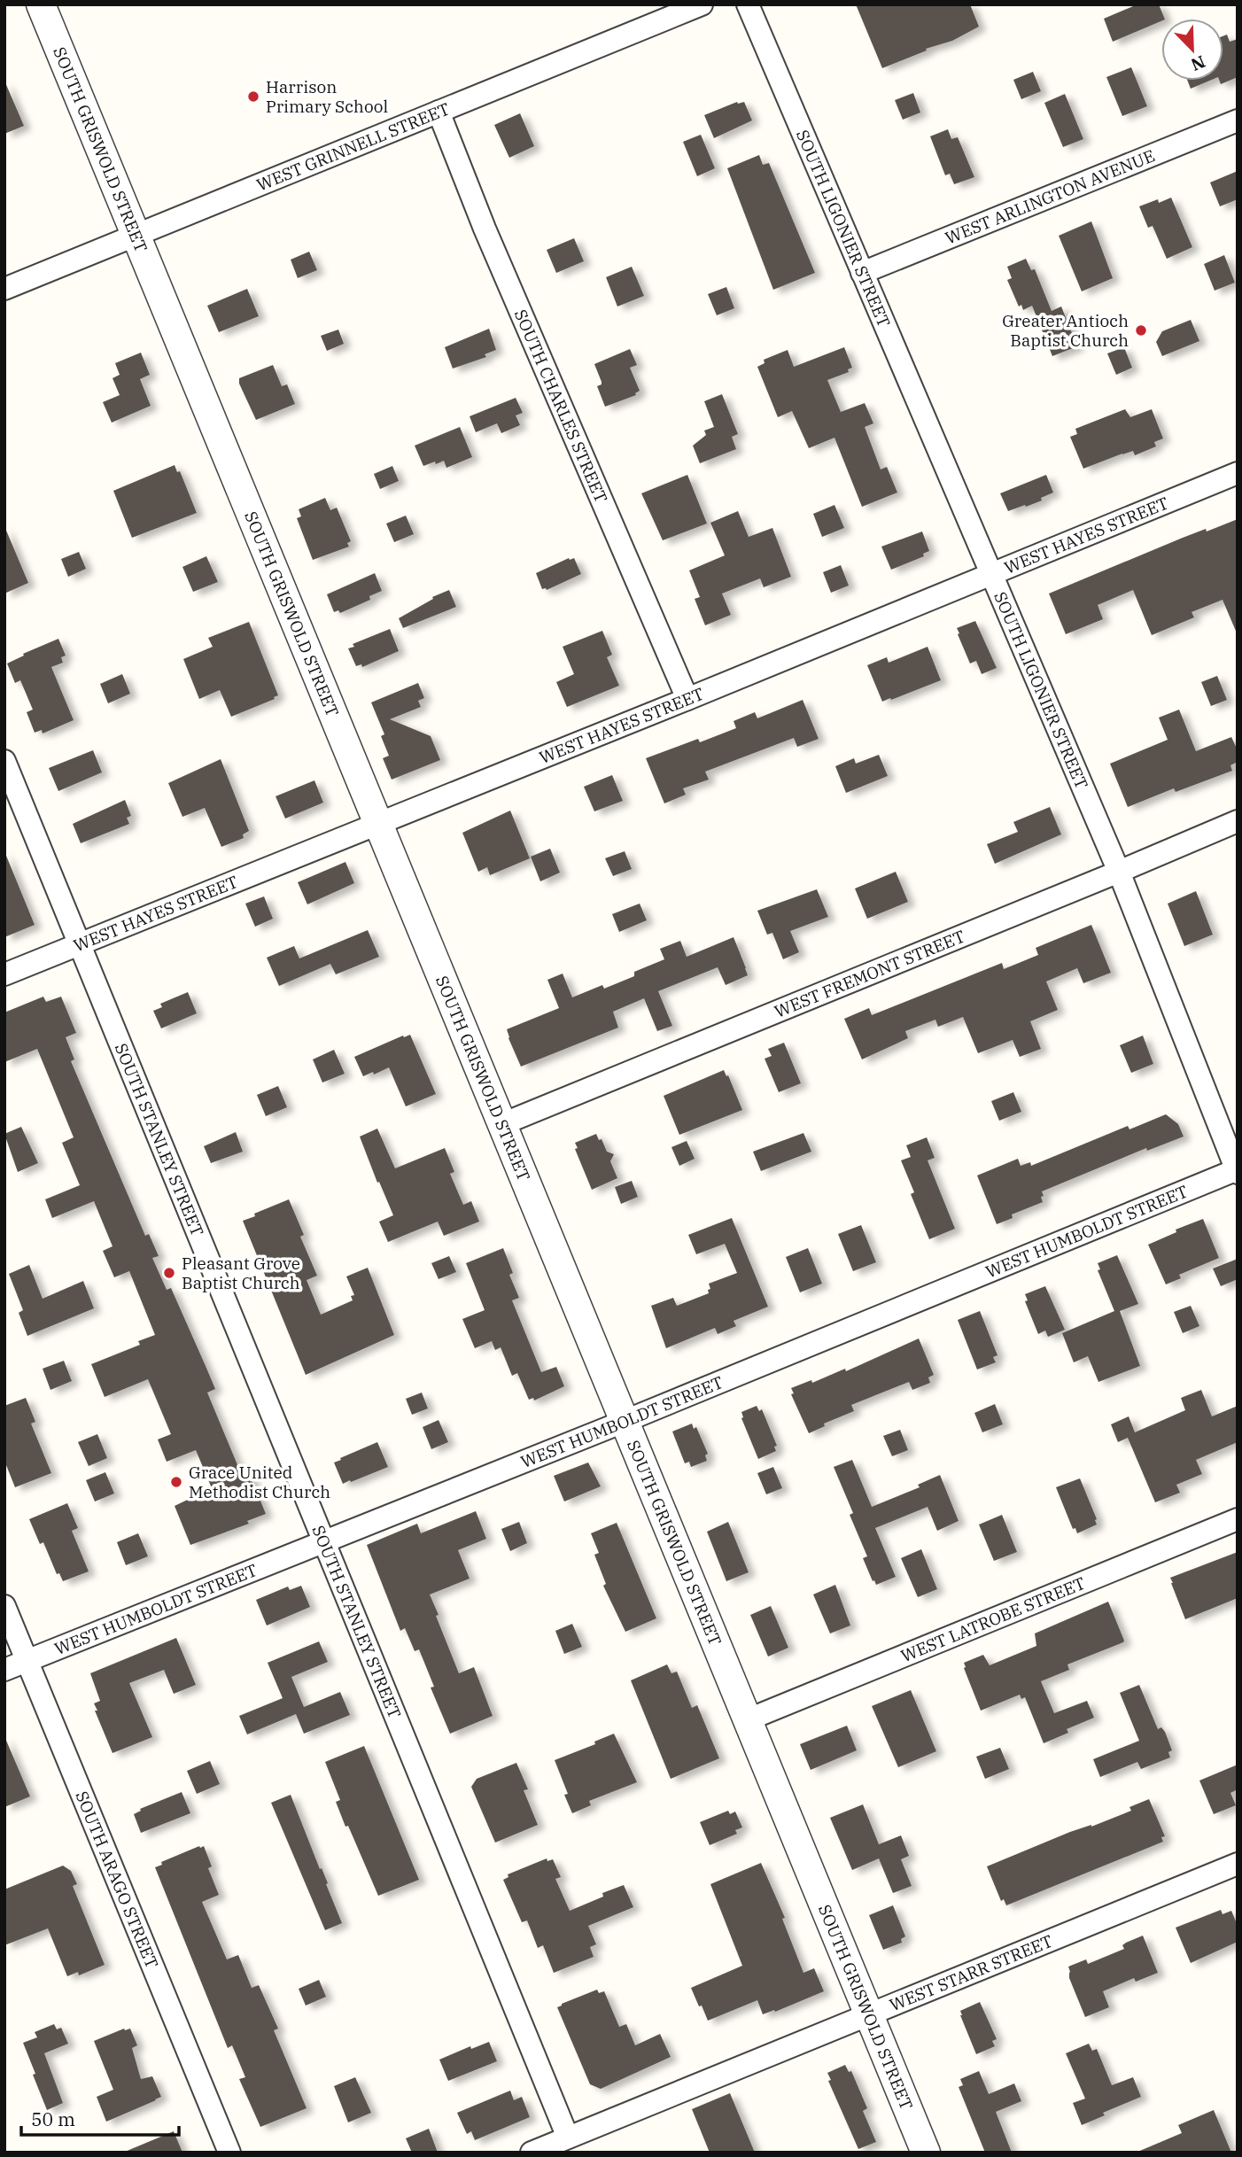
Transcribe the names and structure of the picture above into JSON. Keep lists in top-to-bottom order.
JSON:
{
  "streets": {
    "street": [
      "WEST GRINNELL STREET",
      "SOUTH GRISWOLD STREET",
      "WEST ARLINGTON AVENUE",
      "SOUTH LIGONIER STREET",
      "SOUTH CHARLES STREET",
      "WEST HAYES STREET",
      "WEST FREMONT STREET",
      "SOUTH STANLEY STREET",
      "WEST HUMBOLDT STREET",
      "WEST LATROBE STREET",
      "SOUTH ARAGO STREET",
      "WEST STARR STREET"
    ]
  },
  "crossings": [
    ["WEST GRINNELL STREET", "SOUTH GRISWOLD STREET"],
    ["WEST GRINNELL STREET", "SOUTH CHARLES STREET"],
    ["SOUTH GRISWOLD STREET", "WEST HAYES STREET"],
    ["SOUTH GRISWOLD STREET", "WEST FREMONT STREET"],
    ["SOUTH GRISWOLD STREET", "WEST HUMBOLDT STREET"],
    ["SOUTH GRISWOLD STREET", "WEST LATROBE STREET"],
    ["SOUTH GRISWOLD STREET", "WEST STARR STREET"],
    ["WEST ARLINGTON AVENUE", "SOUTH LIGONIER STREET"],
    ["SOUTH LIGONIER STREET", "WEST HAYES STREET"],
    ["SOUTH LIGONIER STREET", "WEST FREMONT STREET"],
    ["SOUTH LIGONIER STREET", "WEST HUMBOLDT STREET"],
    ["SOUTH CHARLES STREET", "WEST HAYES STREET"],
    ["WEST HAYES STREET", "SOUTH STANLEY STREET"],
    ["SOUTH STANLEY STREET", "WEST HUMBOLDT STREET"],
    ["SOUTH STANLEY STREET", "WEST STARR STREET"],
    ["WEST HUMBOLDT STREET", "SOUTH ARAGO STREET"]
  ],
  "places": [
    "Harrison Primary School",
    "Greater Antioch Baptist Church",
    "Pleasant Grove Baptist Church",
    "Grace United Methodist Church"
  ],
  "scale_bar": "50 m",
  "north": "bottom right"
}
